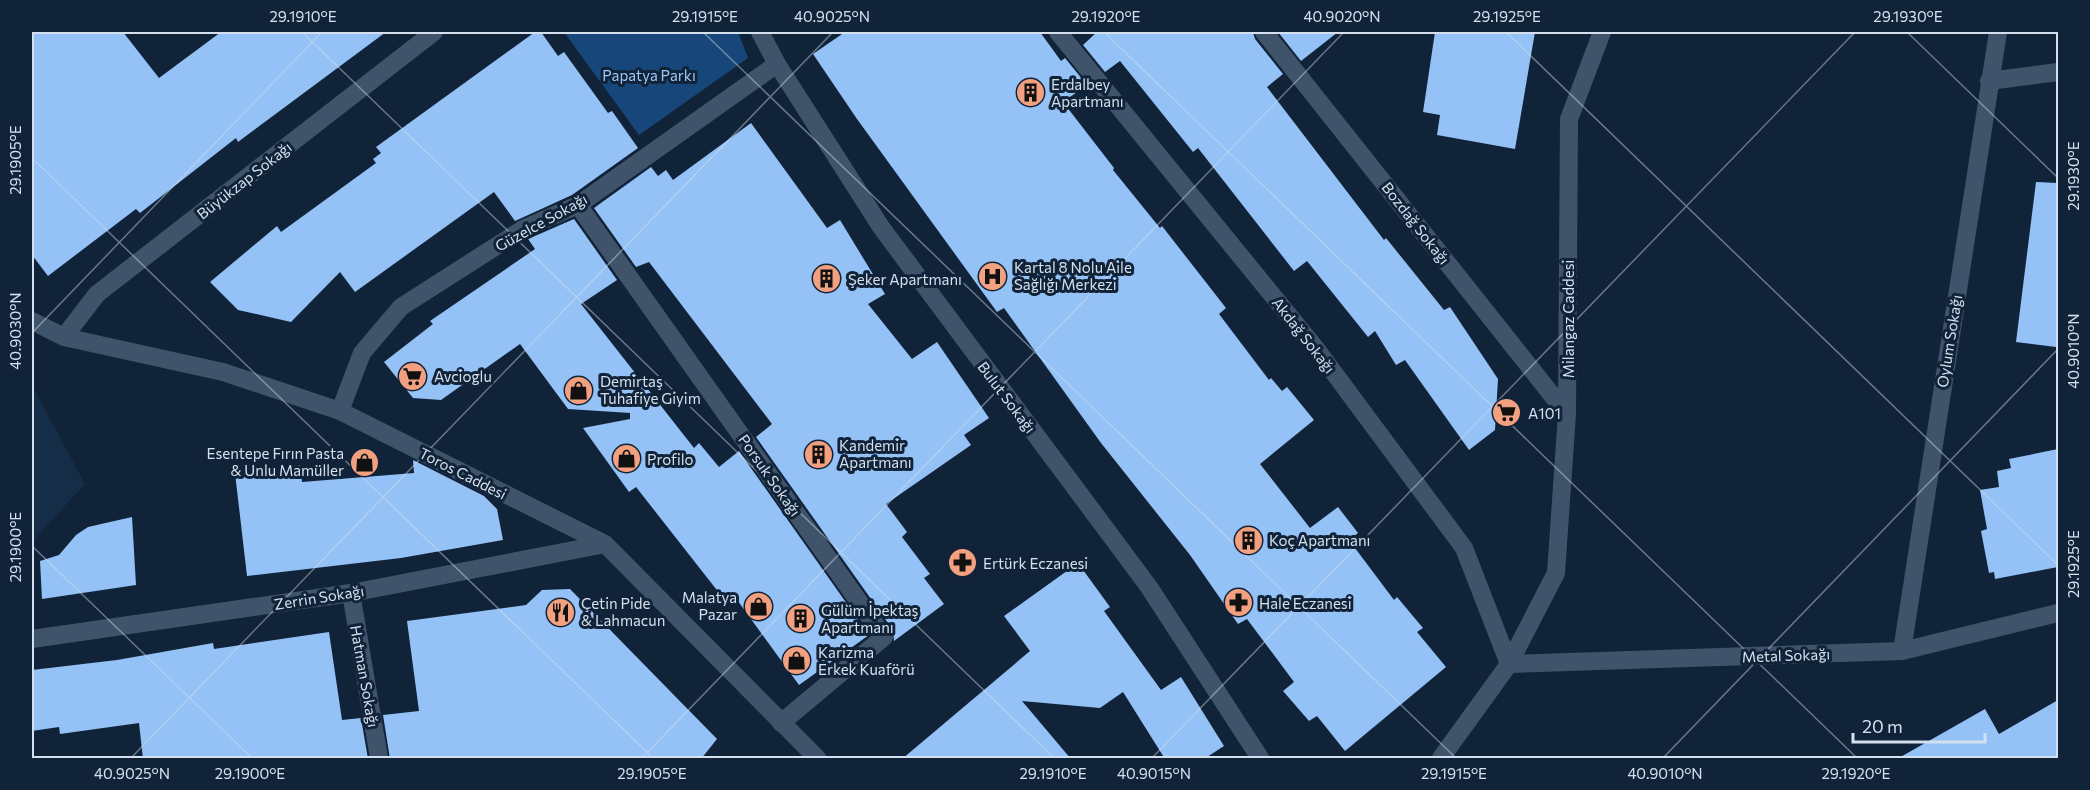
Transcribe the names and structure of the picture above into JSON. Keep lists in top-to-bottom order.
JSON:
{
  "streets": {
    "street": [
      "Büyükzap Sokağı",
      "Güzelce Sokağı",
      "Bozdağ Sokağı",
      "Milangaz Caddesi",
      "Akdağ Sokağı",
      "Oylum Sokağı",
      "Bulut Sokağı",
      "Toros Caddesi",
      "Porsuk Sokağı",
      "Zerrin Sokağı",
      "Metal Sokağı",
      "Hatman Sokağı"
    ]
  },
  "crossings": [
    ["Büyükzap Sokağı", "Toros Caddesi"],
    ["Güzelce Sokağı", "Bulut Sokağı"],
    ["Güzelce Sokağı", "Toros Caddesi"],
    ["Güzelce Sokağı", "Porsuk Sokağı"],
    ["Bozdağ Sokağı", "Milangaz Caddesi"],
    ["Milangaz Caddesi", "Akdağ Sokağı"],
    ["Milangaz Caddesi", "Metal Sokağı"],
    ["Akdağ Sokağı", "Metal Sokağı"],
    ["Oylum Sokağı", "Metal Sokağı"],
    ["Toros Caddesi", "Porsuk Sokağı"],
    ["Toros Caddesi", "Zerrin Sokağı"],
    ["Zerrin Sokağı", "Hatman Sokağı"]
  ],
  "parks": ["Papatya Parkı"],
  "places": {
    "building": [
      "Erdalbey Apartmanı",
      "Şeker Apartmanı",
      "Kandemir Apartmanı",
      "Koç Apartmanı",
      "Gülüm İpektaş Apartmanı"
    ],
    "hospital": ["Kartal 8 Nolu Aile Sağlığı Merkezi"],
    "supermarket": ["Avcioglu", "A101"],
    "shop": [
      "Demirtaş Tuhafiye Giyim",
      "Profilo",
      "Esentepe Fırın Pasta & Unlu Mamüller",
      "Malatya Pazar",
      "Karizma Erkek Kuaförü"
    ],
    "pharmacy": ["Ertürk Eczanesi", "Hale Eczanesi"],
    "restaurant": ["Çetin Pide & Lahmacun"]
  },
  "scale_bar": "20 m",
  "coordinates": [
    "29.1910°E",
    "29.1915°E",
    "40.9025°N",
    "29.1920°E",
    "40.9020°N",
    "29.1925°E",
    "29.1930°E",
    "29.1905°E",
    "40.9030°N",
    "40.9010°N",
    "29.1900°E",
    "40.9015°N"
  ]
}
